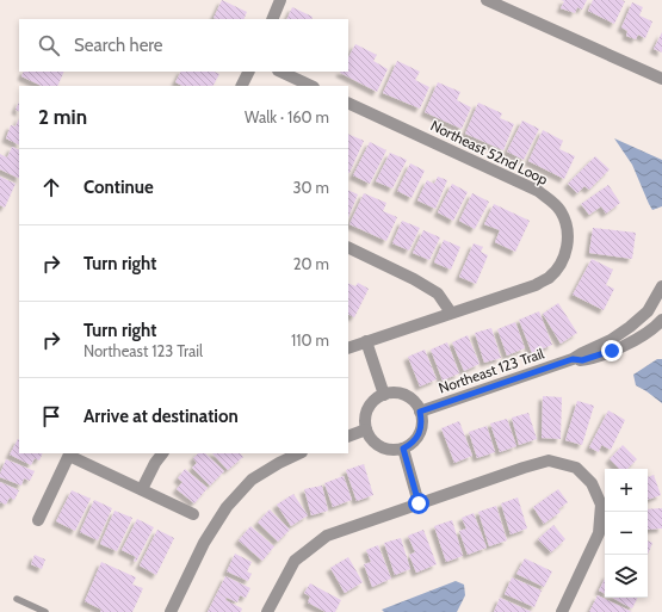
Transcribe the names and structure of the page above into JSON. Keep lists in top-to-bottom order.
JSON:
{
  "streets": {
    "street": ["Northeast 52nd Loop", "Northeast 123 Trail"]
  },
  "page": {
    "search": "Search here",
    "heading": ["2 min", "Walk · 160 m"],
    "list": [
      ["Continue", "30 m"],
      ["Turn right", "20 m"],
      ["Turn right", "Northeast 123 Trail", "110 m"],
      "Arrive at destination"
    ],
    "map_buttons": ["+", "−"]
  }
}
